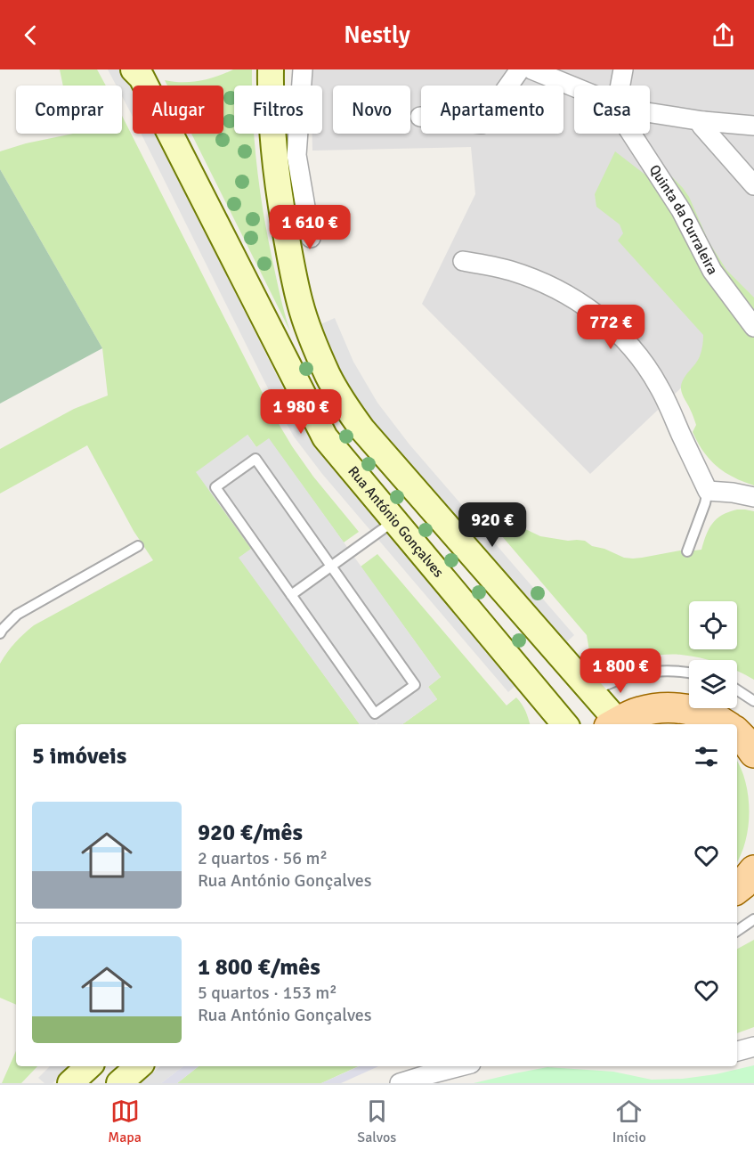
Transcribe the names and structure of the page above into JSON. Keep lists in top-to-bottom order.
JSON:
{
  "streets": {
    "main road": ["Rua António Gonçalves"],
    "street": ["Quinta da Curraleira"]
  },
  "page": {
    "header": "Nestly",
    "chip": [
      "Comprar",
      "Alugar",
      "Filtros",
      "Novo",
      "Apartamento",
      "Casa"
    ],
    "price": [
      "1 610 €",
      "772 €",
      "1 980 €",
      "920 €",
      "1 800 €"
    ],
    "heading": "5 imóveis",
    "list": [
      {
        "name": "920 €/mês",
        "note": "2 quartos · 56 m² · Rua António Gonçalves"
      },
      {
        "name": "1 800 €/mês",
        "note": "5 quartos · 153 m² · Rua António Gonçalves"
      }
    ],
    "tabs": ["Mapa", "Salvos", "Início"]
  }
}
